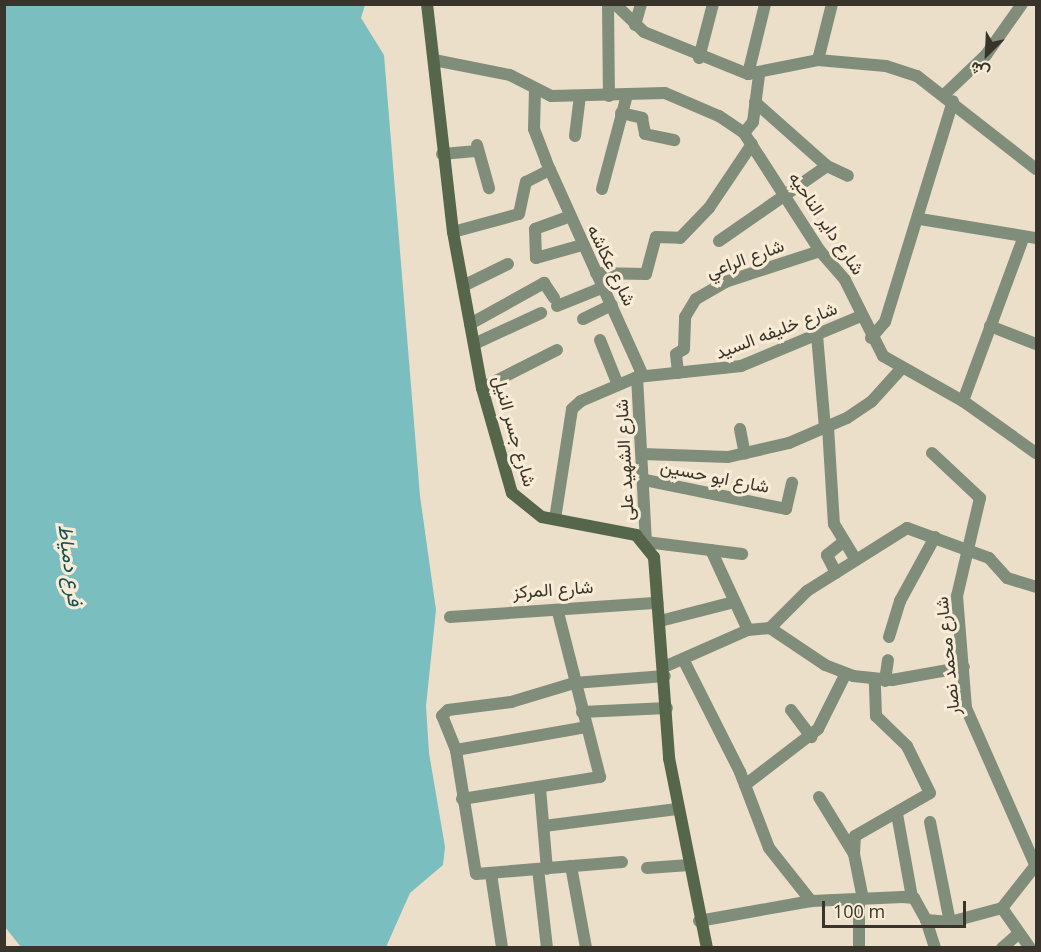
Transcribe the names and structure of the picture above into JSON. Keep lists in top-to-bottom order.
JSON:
{
  "streets": {
    "street": [
      "شارع داير الناحيه",
      "شارع الراعي",
      "شارع عكاشه",
      "شارع خليفه السيد",
      "شارع جسر النيل",
      "شارع الشهيد على",
      "شارع ابو حسين",
      "شارع المركز",
      "شارع محمد نصار"
    ]
  },
  "crossings": [
    ["شارع داير الناحيه", "شارع الراعي"],
    ["شارع داير الناحيه", "شارع عكاشه"],
    ["شارع داير الناحيه", "شارع خليفه السيد"],
    ["شارع داير الناحيه", "شارع جسر النيل"],
    ["شارع الراعي", "شارع خليفه السيد"],
    ["شارع عكاشه", "شارع خليفه السيد"],
    ["شارع عكاشه", "شارع الشهيد على"],
    ["شارع خليفه السيد", "شارع جسر النيل"],
    ["شارع خليفه السيد", "شارع الشهيد على"],
    ["شارع جسر النيل", "شارع الشهيد على"],
    ["شارع الشهيد على", "شارع ابو حسين"]
  ],
  "water": ["فرع دمياط"],
  "scale_bar": "100 m",
  "north": "bottom left"
}
